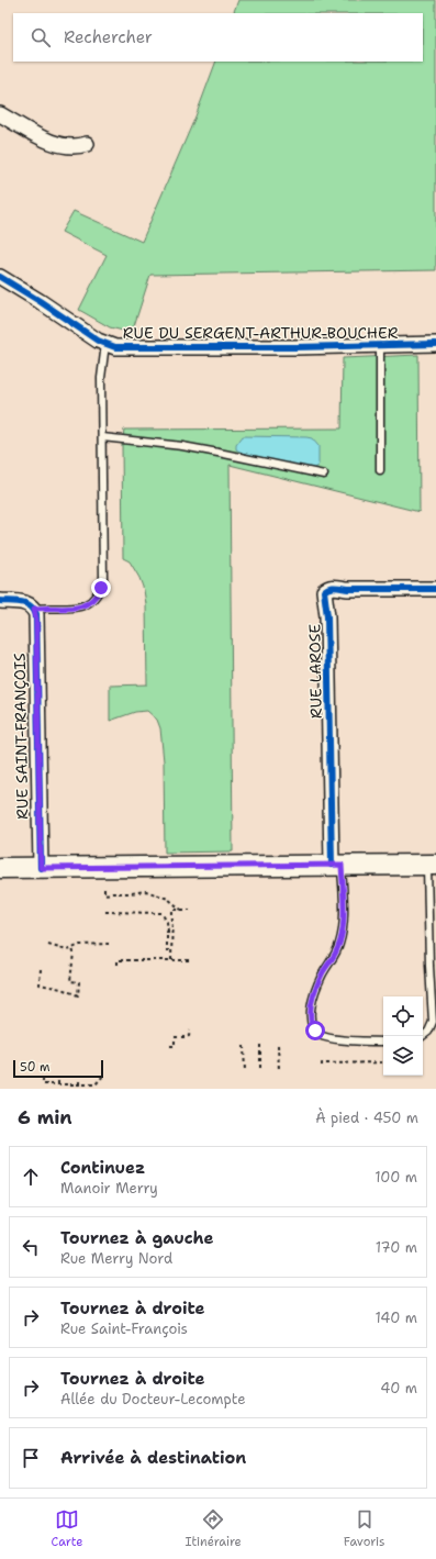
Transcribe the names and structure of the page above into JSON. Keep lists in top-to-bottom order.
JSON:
{
  "streets": {
    "street": ["RUE DU SERGENT-ARTHUR-BOUCHER", "RUE LAROSE", "RUE SAINT-FRANÇOIS"]
  },
  "scale_bar": "50 m",
  "page": {
    "search": "Rechercher",
    "scale": "50 m",
    "heading": ["6 min", "À pied · 450 m"],
    "list": [
      ["Continuez", "Manoir Merry", "100 m"],
      ["Tournez à gauche", "Rue Merry Nord", "170 m"],
      ["Tournez à droite", "Rue Saint-François", "140 m"],
      ["Tournez à droite", "Allée du Docteur-Lecompte", "40 m"],
      "Arrivée à destination"
    ],
    "nav": ["Carte", "Itinéraire", "Favoris"]
  }
}
